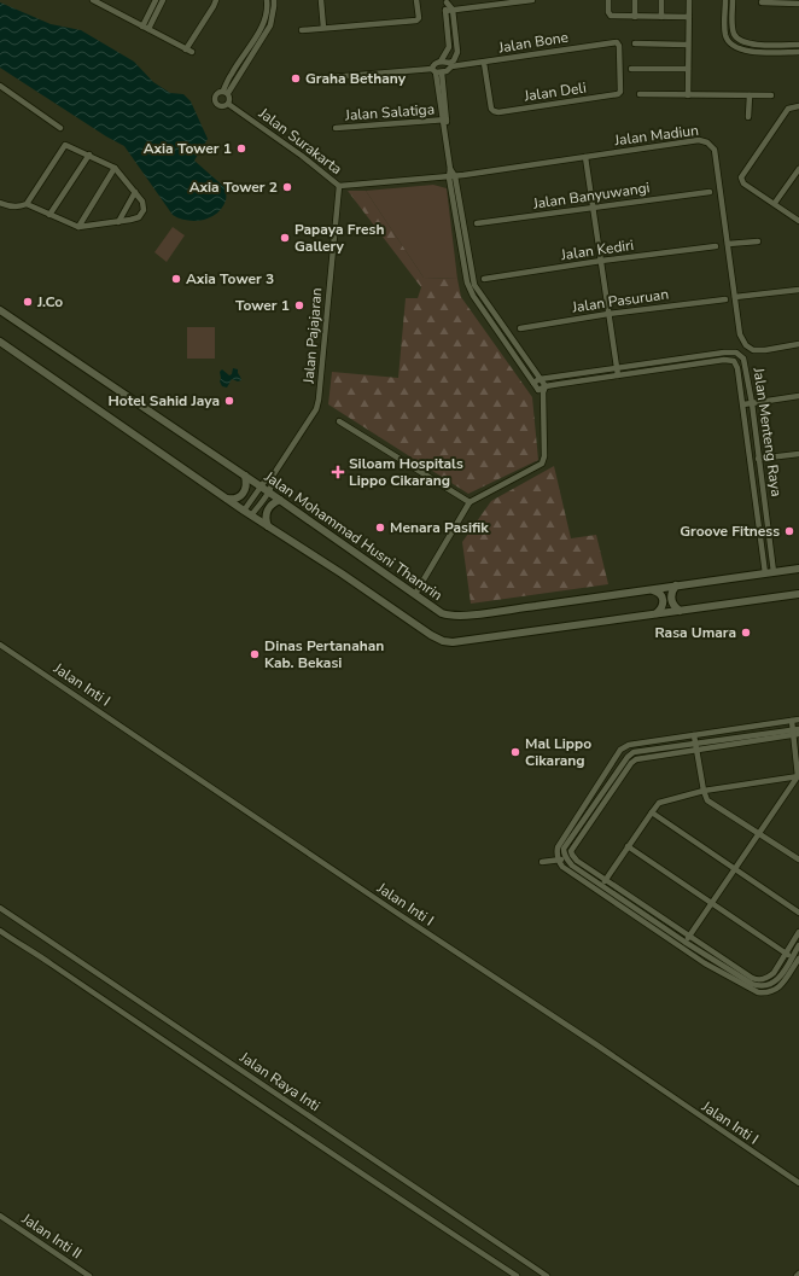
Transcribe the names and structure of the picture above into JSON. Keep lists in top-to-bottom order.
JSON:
{
  "streets": {
    "street": [
      "Jalan Bone",
      "Jalan Deli",
      "Jalan Salatiga",
      "Jalan Madiun",
      "Jalan Surakarta",
      "Jalan Banyuwangi",
      "Jalan Kediri",
      "Jalan Pasuruan",
      "Jalan Pajajaran",
      "Jalan Menteng Raya",
      "Jalan Mohammad Husni Thamrin",
      "Jalan Inti I",
      "Jalan Raya Inti",
      "Jalan Inti II"
    ]
  },
  "crossings": [
    ["Jalan Bone", "Jalan Deli"],
    ["Jalan Madiun", "Jalan Surakarta"],
    ["Jalan Surakarta", "Jalan Pajajaran"],
    ["Jalan Pajajaran", "Jalan Mohammad Husni Thamrin"],
    ["Jalan Menteng Raya", "Jalan Mohammad Husni Thamrin"]
  ],
  "places": {
    "other": [
      "Graha Bethany",
      "Axia Tower 1",
      "Axia Tower 2",
      "Papaya Fresh Gallery",
      "Axia Tower 3",
      "J.Co",
      "Tower 1",
      "Hotel Sahid Jaya",
      "Menara Pasifik",
      "Groove Fitness",
      "Rasa Umara",
      "Dinas Pertanahan Kab. Bekasi",
      "Mal Lippo Cikarang"
    ],
    "health": ["Siloam Hospitals Lippo Cikarang"]
  }
}
